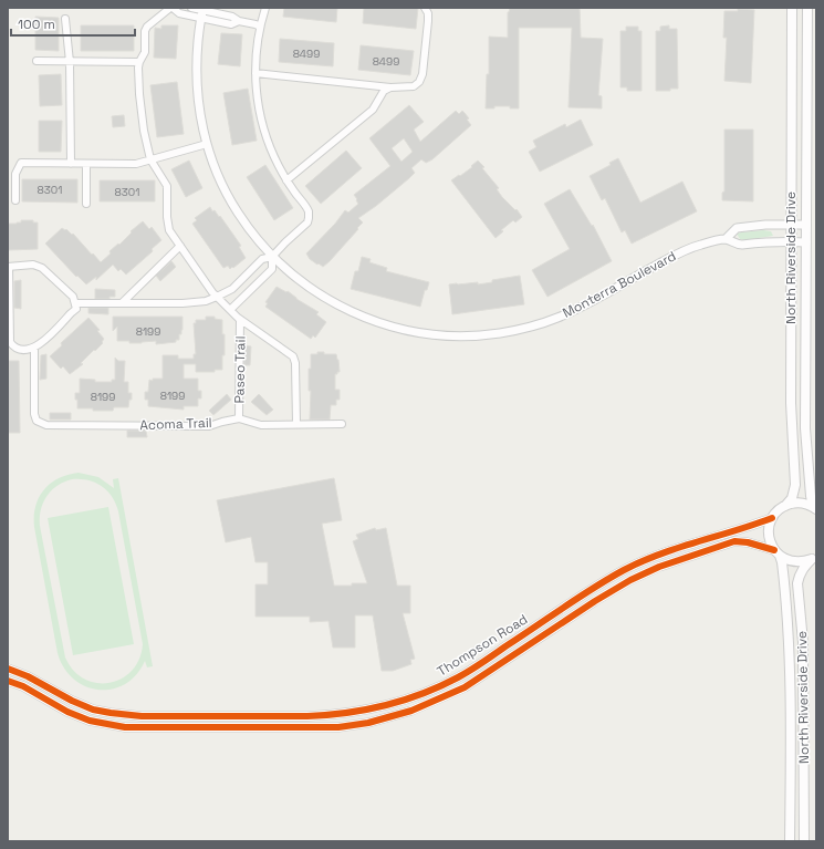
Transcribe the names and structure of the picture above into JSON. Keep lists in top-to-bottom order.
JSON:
{
  "streets": {
    "main road": ["North Riverside Drive"],
    "street": [
      "Monterra Boulevard",
      "Paseo Trail",
      "Acoma Trail",
      "Thompson Road"
    ]
  },
  "crossings": [
    ["North Riverside Drive", "Monterra Boulevard"],
    ["North Riverside Drive", "Thompson Road"],
    ["Paseo Trail", "Acoma Trail"]
  ],
  "house_numbers": [
    "8499",
    "8499",
    "8301",
    "8301",
    "8199",
    "8199",
    "8199"
  ],
  "scale_bar": "100 m"
}
